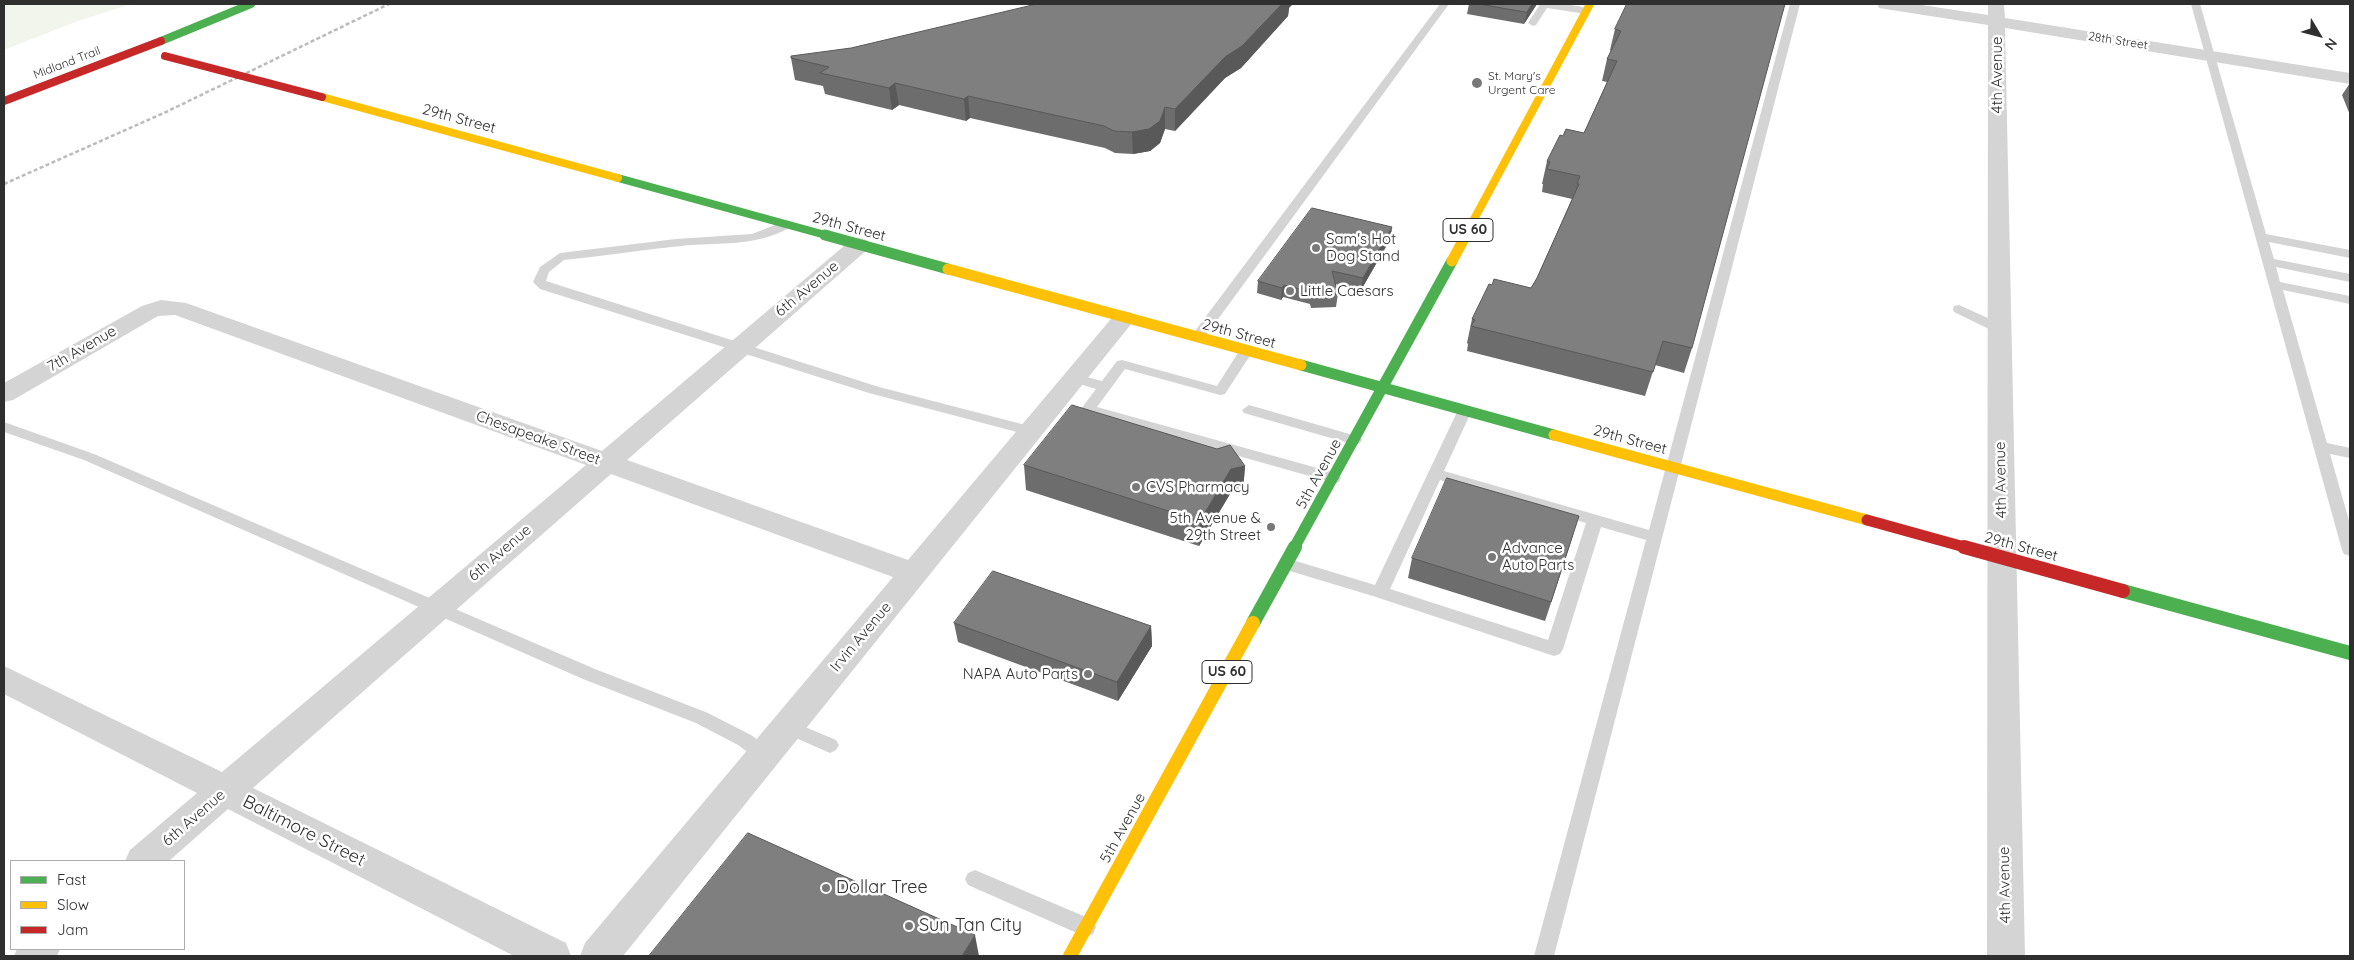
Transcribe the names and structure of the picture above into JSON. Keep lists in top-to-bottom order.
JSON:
{
  "streets": {
    "main road": [
      "Midland Trail",
      "29th Street",
      "US 60",
      "5th Avenue"
    ],
    "street": [
      "28th Street",
      "4th Avenue",
      "6th Avenue",
      "7th Avenue",
      "Chesapeake Street",
      "Irvin Avenue",
      "Baltimore Street"
    ]
  },
  "crossings": [
    ["28th Street", "4th Avenue"],
    ["Midland Trail", "29th Street"],
    ["4th Avenue", "29th Street"],
    ["29th Street", "6th Avenue"],
    ["29th Street", "5th Avenue"],
    ["29th Street", "Irvin Avenue"],
    ["6th Avenue", "Chesapeake Street"],
    ["6th Avenue", "Baltimore Street"],
    ["7th Avenue", "Chesapeake Street"],
    ["Chesapeake Street", "Irvin Avenue"]
  ],
  "places": [
    "St. Mary's Urgent Care",
    "Sam's Hot Dog Stand",
    "Little Caesars",
    "CVS Pharmacy",
    "5th Avenue & 29th Street",
    "Advance Auto Parts",
    "NAPA Auto Parts",
    "Dollar Tree",
    "Sun Tan City"
  ],
  "legend": ["Fast", "Slow", "Jam"],
  "north": "bottom right"
}
